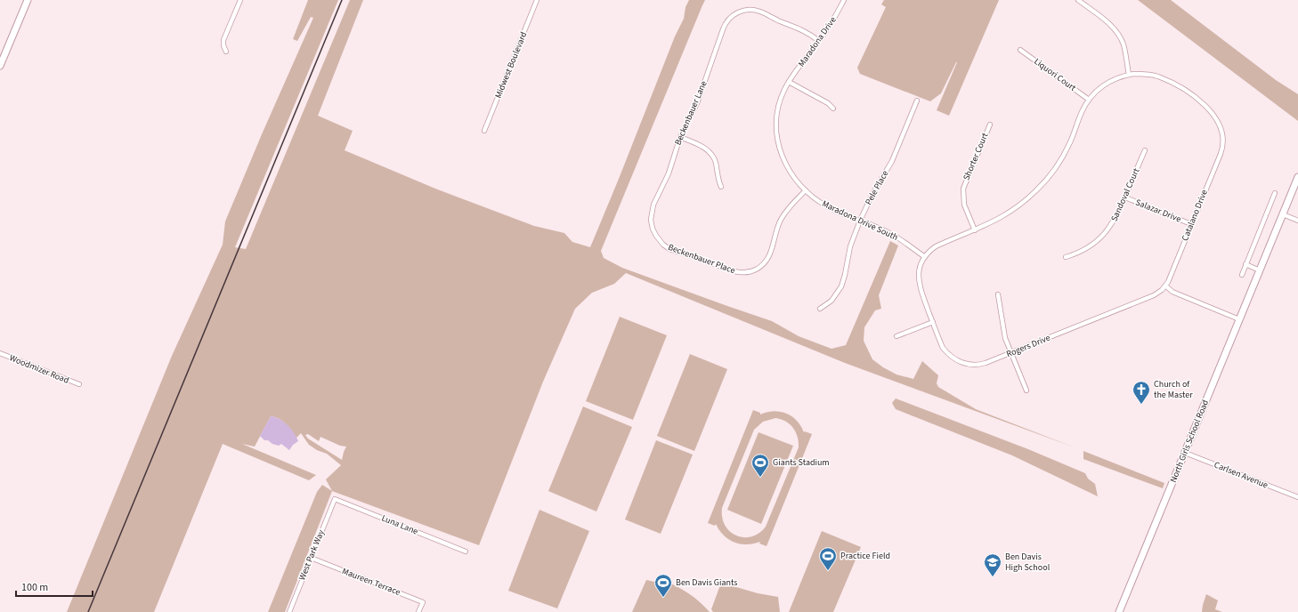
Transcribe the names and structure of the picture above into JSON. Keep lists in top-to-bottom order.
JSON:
{
  "streets": {
    "main road": ["North Girls School Road"],
    "street": [
      "Maradona Drive",
      "Midwest Boulevard",
      "Liquori Court",
      "Beckenbauer Lane",
      "Shorter Court",
      "Pele Place",
      "Sandoval Court",
      "Salazar Drive",
      "Catalano Drive",
      "Maradona Drive South",
      "Beckenbauer Place",
      "Rogers Drive",
      "Woodmizer Road",
      "Carlsen Avenue",
      "Luna Lane",
      "West Park Way",
      "Maureen Terrace"
    ]
  },
  "crossings": [
    ["Maradona Drive", "Beckenbauer Lane"],
    ["Maradona Drive", "Maradona Drive South"],
    ["Liquori Court", "Rogers Drive"],
    ["Beckenbauer Lane", "Beckenbauer Place"],
    ["Shorter Court", "Rogers Drive"],
    ["Pele Place", "Maradona Drive South"],
    ["Sandoval Court", "Salazar Drive"],
    ["Salazar Drive", "Catalano Drive"],
    ["Catalano Drive", "Rogers Drive"],
    ["Maradona Drive South", "Beckenbauer Place"],
    ["Maradona Drive South", "Rogers Drive"],
    ["North Girls School Road", "Carlsen Avenue"],
    ["Luna Lane", "West Park Way"],
    ["West Park Way", "Maureen Terrace"]
  ],
  "places": {
    "church": ["Church of the Master"],
    "sports": ["Giants Stadium", "Practice Field", "Ben Davis Giants"],
    "school or university": ["Ben Davis High School"]
  },
  "scale_bar": "100 m"
}
